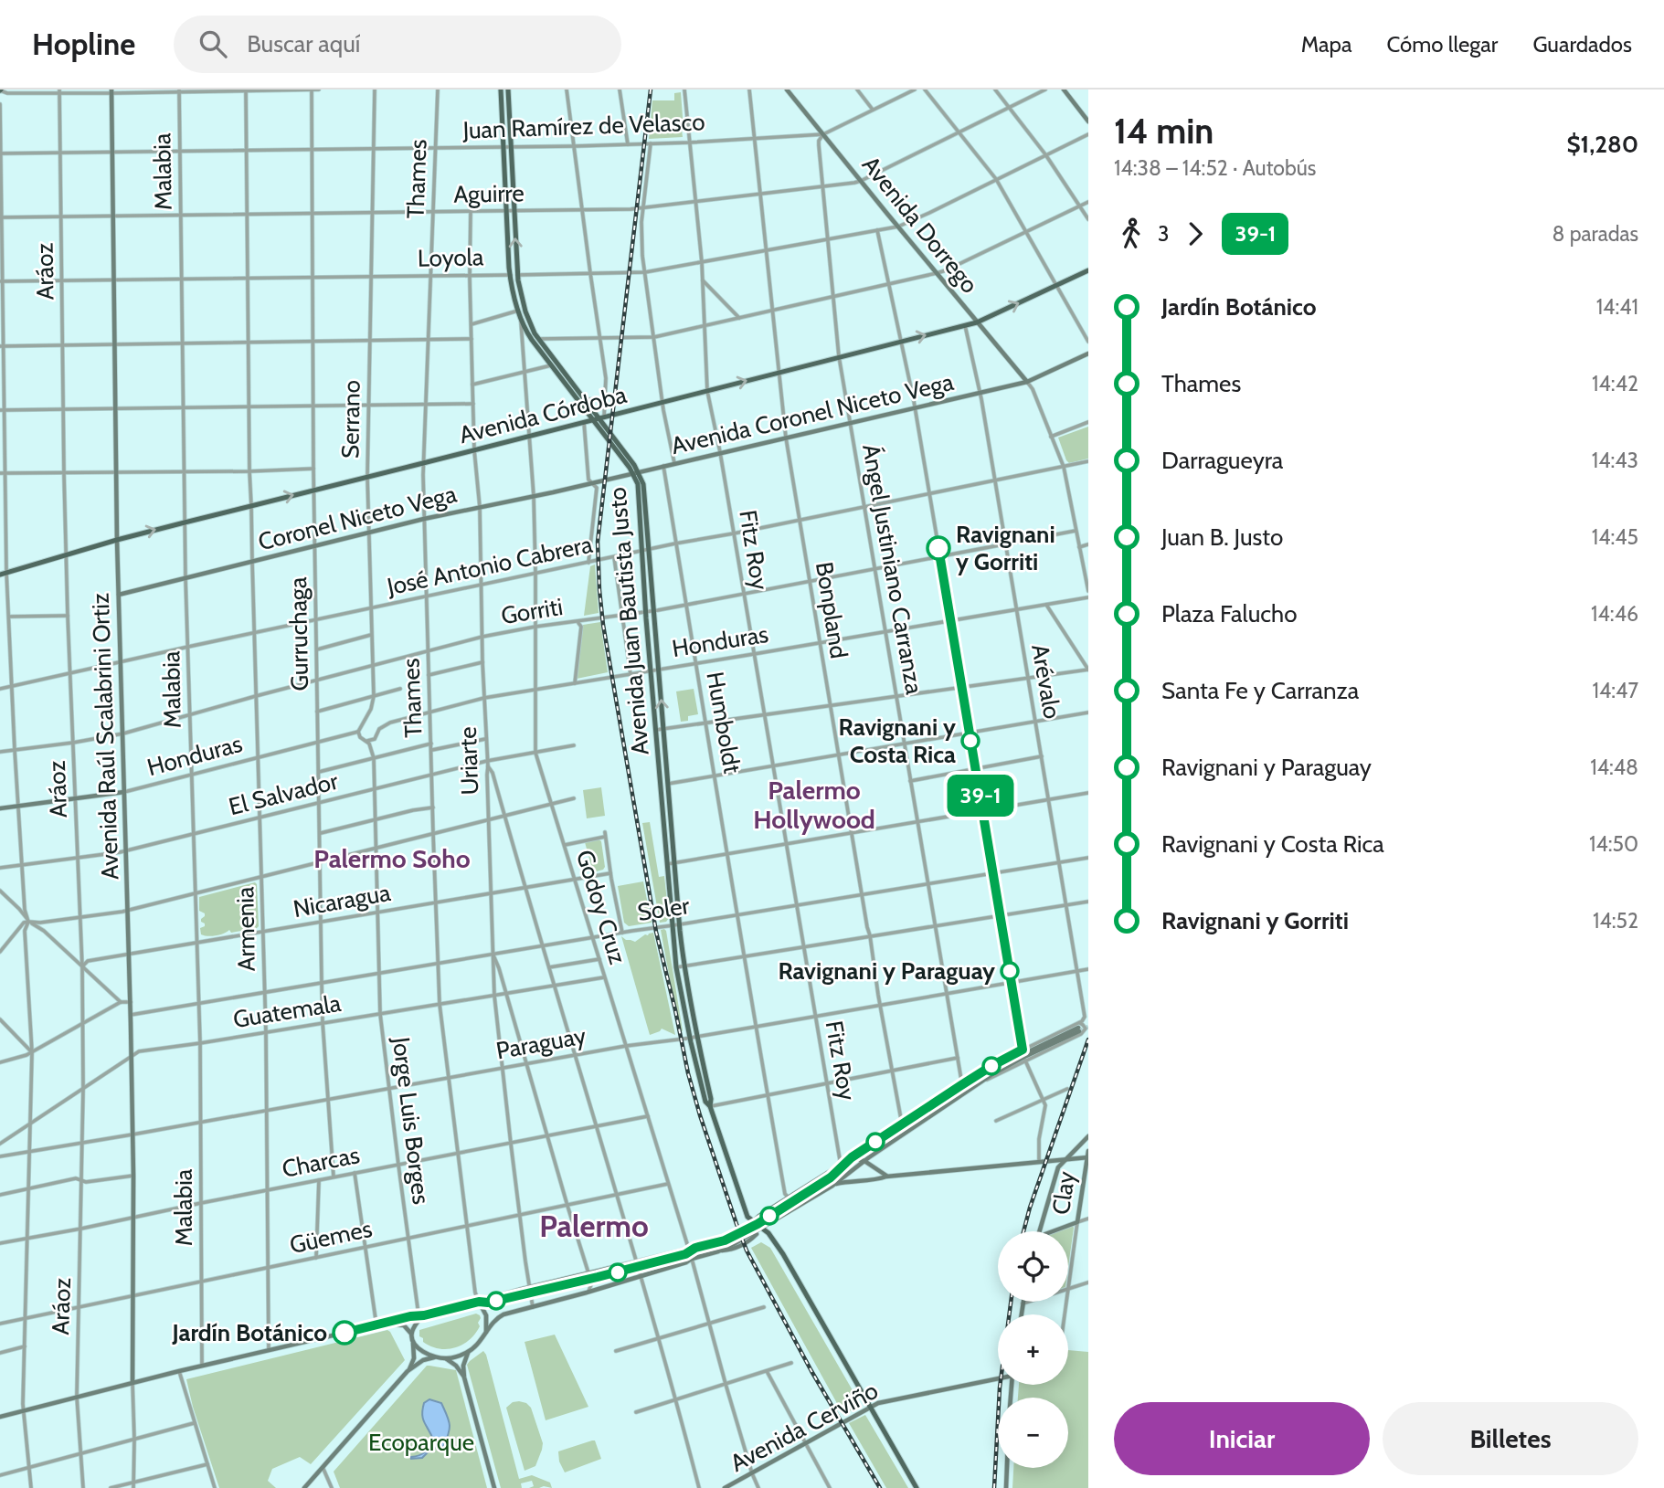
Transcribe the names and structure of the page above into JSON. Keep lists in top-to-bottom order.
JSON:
{
  "streets": {
    "main road": [
      "Avenida Dorrego",
      "Avenida Coronel Niceto Vega",
      "Avenida Córdoba",
      "Coronel Niceto Vega",
      "Avenida Juan Bautista Justo",
      "Honduras",
      "Avenida Raúl Scalabrini Ortiz",
      "Clay",
      "Avenida Cerviño"
    ],
    "street": [
      "Juan Ramírez de Velasco",
      "Malabia",
      "Thames",
      "Aguirre",
      "Loyola",
      "Aráoz",
      "Serrano",
      "Fitz Roy",
      "José Antonio Cabrera",
      "Ángel Justiniano Carranza",
      "Bonpland",
      "Gorriti",
      "Gurruchaga",
      "Arévalo",
      "Humboldt",
      "Uriarte",
      "El Salvador",
      "Nicaragua",
      "Godoy Cruz",
      "Soler",
      "Armenia",
      "Guatemala",
      "Paraguay",
      "Jorge Luis Borges",
      "Charcas",
      "Güemes"
    ]
  },
  "crossings": [
    ["Juan Ramírez de Velasco", "Malabia"],
    ["Juan Ramírez de Velasco", "Thames"],
    ["Juan Ramírez de Velasco", "Avenida Dorrego"],
    ["Juan Ramírez de Velasco", "Aráoz"],
    ["Juan Ramírez de Velasco", "Serrano"],
    ["Juan Ramírez de Velasco", "Fitz Roy"],
    ["Juan Ramírez de Velasco", "Ángel Justiniano Carranza"],
    ["Juan Ramírez de Velasco", "Bonpland"],
    ["Juan Ramírez de Velasco", "Avenida Juan Bautista Justo"],
    ["Juan Ramírez de Velasco", "Gurruchaga"],
    ["Juan Ramírez de Velasco", "Avenida Raúl Scalabrini Ortiz"],
    ["Juan Ramírez de Velasco", "Armenia"],
    ["Malabia", "Aguirre"],
    ["Malabia", "Loyola"],
    ["Malabia", "Avenida Córdoba"],
    ["Malabia", "Coronel Niceto Vega"],
    ["Malabia", "José Antonio Cabrera"],
    ["Malabia", "Gorriti"],
    ["Malabia", "Honduras"],
    ["Malabia", "El Salvador"],
    ["Malabia", "Nicaragua"],
    ["Malabia", "Soler"],
    ["Malabia", "Guatemala"],
    ["Malabia", "Paraguay"],
    ["Malabia", "Charcas"],
    ["Malabia", "Güemes"],
    ["Thames", "Aguirre"],
    ["Thames", "Loyola"],
    ["Thames", "Avenida Córdoba"],
    ["Thames", "Coronel Niceto Vega"],
    ["Thames", "José Antonio Cabrera"],
    ["Thames", "Gorriti"],
    ["Thames", "Honduras"],
    ["Thames", "El Salvador"],
    ["Thames", "Nicaragua"],
    ["Thames", "Soler"],
    ["Thames", "Guatemala"],
    ["Thames", "Paraguay"],
    ["Thames", "Jorge Luis Borges"],
    ["Thames", "Charcas"],
    ["Thames", "Güemes"],
    ["Aguirre", "Avenida Dorrego"],
    ["Aguirre", "Aráoz"],
    ["Aguirre", "Serrano"],
    ["Aguirre", "Fitz Roy"],
    ["Aguirre", "Ángel Justiniano Carranza"],
    ["Aguirre", "Bonpland"],
    ["Aguirre", "Avenida Juan Bautista Justo"],
    ["Aguirre", "Gurruchaga"],
    ["Aguirre", "Avenida Raúl Scalabrini Ortiz"],
    ["Aguirre", "Uriarte"],
    ["Aguirre", "Armenia"],
    ["Avenida Dorrego", "Loyola"],
    ["Avenida Dorrego", "Avenida Coronel Niceto Vega"],
    ["Avenida Dorrego", "Avenida Córdoba"],
    ["Avenida Dorrego", "Ángel Justiniano Carranza"],
    ["Loyola", "Aráoz"],
    ["Loyola", "Serrano"],
    ["Loyola", "Fitz Roy"],
    ["Loyola", "Ángel Justiniano Carranza"],
    ["Loyola", "Bonpland"],
    ["Loyola", "Avenida Juan Bautista Justo"],
    ["Loyola", "Gurruchaga"],
    ["Loyola", "Avenida Raúl Scalabrini Ortiz"],
    ["Loyola", "Uriarte"],
    ["Loyola", "Armenia"],
    ["Aráoz", "Avenida Córdoba"],
    ["Aráoz", "José Antonio Cabrera"],
    ["Aráoz", "Gorriti"],
    ["Aráoz", "Honduras"],
    ["Aráoz", "El Salvador"],
    ["Aráoz", "Nicaragua"],
    ["Aráoz", "Guatemala"],
    ["Aráoz", "Paraguay"],
    ["Aráoz", "Charcas"],
    ["Aráoz", "Güemes"],
    ["Avenida Coronel Niceto Vega", "Coronel Niceto Vega"],
    ["Avenida Coronel Niceto Vega", "Fitz Roy"],
    ["Avenida Coronel Niceto Vega", "Ángel Justiniano Carranza"],
    ["Avenida Coronel Niceto Vega", "Bonpland"],
    ["Avenida Coronel Niceto Vega", "Avenida Juan Bautista Justo"],
    ["Avenida Coronel Niceto Vega", "Arévalo"],
    ["Avenida Coronel Niceto Vega", "Humboldt"],
    ["Avenida Córdoba", "Serrano"],
    ["Avenida Córdoba", "Fitz Roy"],
    ["Avenida Córdoba", "Ángel Justiniano Carranza"],
    ["Avenida Córdoba", "Bonpland"],
    ["Avenida Córdoba", "Avenida Juan Bautista Justo"],
    ["Avenida Córdoba", "Gurruchaga"],
    ["Avenida Córdoba", "Arévalo"],
    ["Avenida Córdoba", "Avenida Raúl Scalabrini Ortiz"],
    ["Avenida Córdoba", "Uriarte"],
    ["Avenida Córdoba", "Godoy Cruz"],
    ["Avenida Córdoba", "Armenia"],
    ["Serrano", "Coronel Niceto Vega"],
    ["Serrano", "José Antonio Cabrera"],
    ["Serrano", "Gorriti"],
    ["Serrano", "Honduras"],
    ["Coronel Niceto Vega", "Gurruchaga"],
    ["Coronel Niceto Vega", "Avenida Raúl Scalabrini Ortiz"],
    ["Coronel Niceto Vega", "Uriarte"],
    ["Coronel Niceto Vega", "Godoy Cruz"],
    ["Coronel Niceto Vega", "Armenia"],
    ["Fitz Roy", "José Antonio Cabrera"],
    ["Fitz Roy", "Gorriti"],
    ["Fitz Roy", "Honduras"],
    ["Fitz Roy", "Soler"],
    ["Fitz Roy", "Paraguay"],
    ["José Antonio Cabrera", "Ángel Justiniano Carranza"],
    ["José Antonio Cabrera", "Bonpland"],
    ["José Antonio Cabrera", "Avenida Juan Bautista Justo"],
    ["José Antonio Cabrera", "Gurruchaga"],
    ["José Antonio Cabrera", "Arévalo"],
    ["José Antonio Cabrera", "Humboldt"],
    ["José Antonio Cabrera", "Avenida Raúl Scalabrini Ortiz"],
    ["José Antonio Cabrera", "Uriarte"],
    ["José Antonio Cabrera", "Godoy Cruz"],
    ["José Antonio Cabrera", "Armenia"],
    ["Ángel Justiniano Carranza", "Gorriti"],
    ["Ángel Justiniano Carranza", "Honduras"],
    ["Ángel Justiniano Carranza", "Soler"],
    ["Ángel Justiniano Carranza", "Paraguay"],
    ["Bonpland", "Gorriti"],
    ["Bonpland", "Honduras"],
    ["Bonpland", "Soler"],
    ["Bonpland", "Paraguay"],
    ["Gorriti", "Avenida Juan Bautista Justo"],
    ["Gorriti", "Gurruchaga"],
    ["Gorriti", "Arévalo"],
    ["Gorriti", "Humboldt"],
    ["Gorriti", "Avenida Raúl Scalabrini Ortiz"],
    ["Gorriti", "Uriarte"],
    ["Gorriti", "Godoy Cruz"],
    ["Gorriti", "Armenia"],
    ["Avenida Juan Bautista Justo", "Honduras"],
    ["Avenida Juan Bautista Justo", "Godoy Cruz"],
    ["Avenida Juan Bautista Justo", "Soler"],
    ["Avenida Juan Bautista Justo", "Paraguay"],
    ["Avenida Juan Bautista Justo", "Avenida Cerviño"],
    ["Gurruchaga", "Honduras"],
    ["Gurruchaga", "El Salvador"],
    ["Gurruchaga", "Nicaragua"],
    ["Gurruchaga", "Soler"],
    ["Gurruchaga", "Guatemala"],
    ["Gurruchaga", "Paraguay"],
    ["Gurruchaga", "Charcas"],
    ["Honduras", "Arévalo"],
    ["Honduras", "Humboldt"],
    ["Honduras", "Avenida Raúl Scalabrini Ortiz"],
    ["Honduras", "Uriarte"],
    ["Honduras", "Godoy Cruz"],
    ["Honduras", "Armenia"],
    ["Honduras", "Jorge Luis Borges"],
    ["Arévalo", "Soler"],
    ["Arévalo", "Paraguay"],
    ["Humboldt", "Soler"],
    ["Humboldt", "Paraguay"],
    ["Avenida Raúl Scalabrini Ortiz", "El Salvador"],
    ["Avenida Raúl Scalabrini Ortiz", "Nicaragua"],
    ["Avenida Raúl Scalabrini Ortiz", "Soler"],
    ["Avenida Raúl Scalabrini Ortiz", "Guatemala"],
    ["Avenida Raúl Scalabrini Ortiz", "Paraguay"],
    ["Avenida Raúl Scalabrini Ortiz", "Charcas"],
    ["Avenida Raúl Scalabrini Ortiz", "Güemes"],
    ["Uriarte", "El Salvador"],
    ["Uriarte", "Nicaragua"],
    ["Uriarte", "Soler"],
    ["Uriarte", "Guatemala"],
    ["Uriarte", "Paraguay"],
    ["Uriarte", "Charcas"],
    ["Uriarte", "Güemes"],
    ["El Salvador", "Godoy Cruz"],
    ["El Salvador", "Armenia"],
    ["El Salvador", "Jorge Luis Borges"],
    ["Nicaragua", "Godoy Cruz"],
    ["Nicaragua", "Armenia"],
    ["Nicaragua", "Jorge Luis Borges"],
    ["Godoy Cruz", "Soler"],
    ["Godoy Cruz", "Guatemala"],
    ["Godoy Cruz", "Paraguay"],
    ["Godoy Cruz", "Charcas"],
    ["Godoy Cruz", "Güemes"],
    ["Godoy Cruz", "Avenida Cerviño"],
    ["Soler", "Armenia"],
    ["Soler", "Jorge Luis Borges"],
    ["Armenia", "Guatemala"],
    ["Armenia", "Paraguay"],
    ["Armenia", "Charcas"],
    ["Armenia", "Güemes"],
    ["Guatemala", "Jorge Luis Borges"],
    ["Paraguay", "Jorge Luis Borges"],
    ["Jorge Luis Borges", "Charcas"],
    ["Jorge Luis Borges", "Güemes"]
  ],
  "districts": ["Palermo Hollywood", "Palermo Soho", "Palermo"],
  "parks": ["Ecoparque"],
  "places": [
    "Ravignani y Gorriti",
    "Ravignani y Costa Rica",
    "Ravignani y Paraguay",
    "Jardín Botánico"
  ],
  "lines": ["bus line 39-1"],
  "page": {
    "header": "Hopline",
    "search": "Buscar aquí",
    "nav": ["Mapa", "Cómo llegar", "Guardados"],
    "on_map": "39-1",
    "heading": ["14 min", "14:38 – 14:52 · Autobús", "$1,280"],
    "legs": ["3", "39-1", "8 paradas"],
    "list": [
      {
        "name": "Jardín Botánico",
        "value": "14:41"
      },
      {
        "name": "Thames",
        "value": "14:42"
      },
      {
        "name": "Darragueyra",
        "value": "14:43"
      },
      {
        "name": "Juan B. Justo",
        "value": "14:45"
      },
      {
        "name": "Plaza Falucho",
        "value": "14:46"
      },
      {
        "name": "Santa Fe y Carranza",
        "value": "14:47"
      },
      {
        "name": "Ravignani y Paraguay",
        "value": "14:48"
      },
      {
        "name": "Ravignani y Costa Rica",
        "value": "14:50"
      },
      {
        "name": "Ravignani y Gorriti",
        "value": "14:52"
      }
    ],
    "map_buttons": ["+", "−"],
    "buttons": ["Iniciar", "Billetes"]
  }
}
